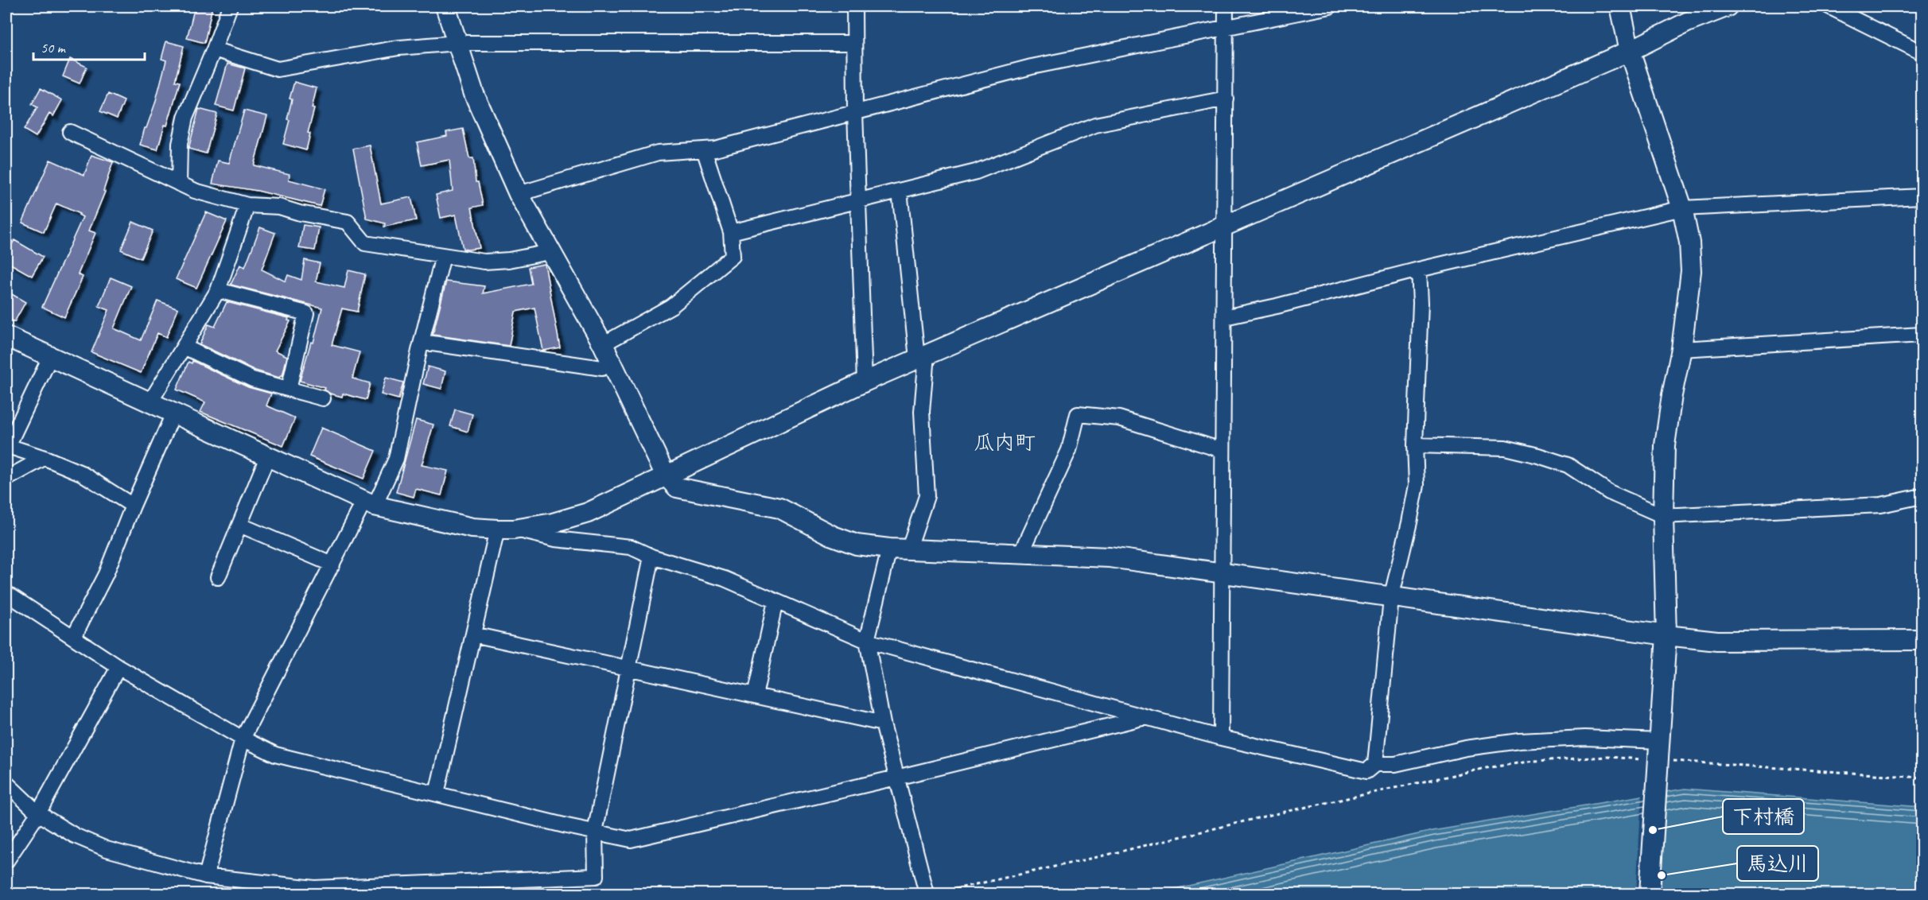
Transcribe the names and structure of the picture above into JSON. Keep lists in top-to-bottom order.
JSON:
{
  "districts": ["瓜内町"],
  "places": ["下村橋", "馬込川"],
  "scale_bar": "50 m"
}
